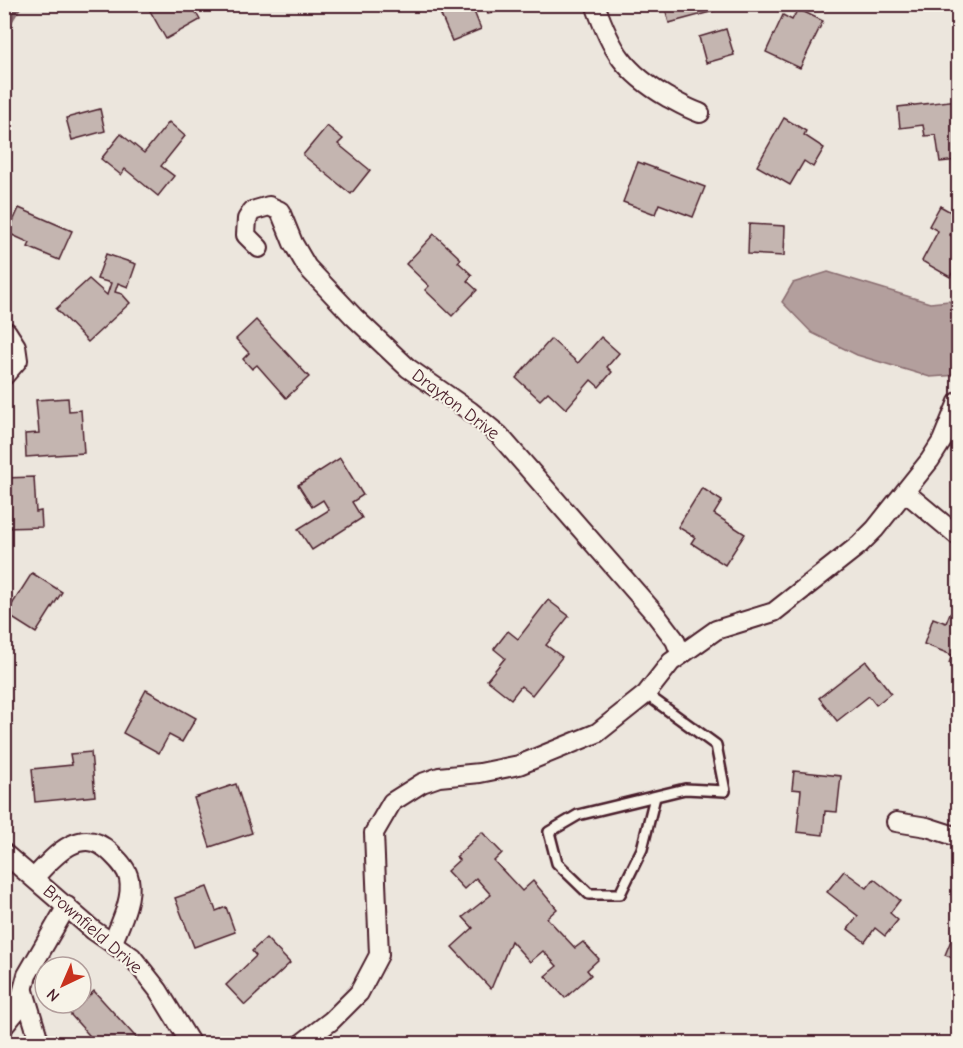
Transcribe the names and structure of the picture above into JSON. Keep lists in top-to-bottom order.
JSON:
{
  "streets": {
    "street": ["Drayton Drive", "Brownfield Drive"]
  },
  "north": "bottom left"
}
